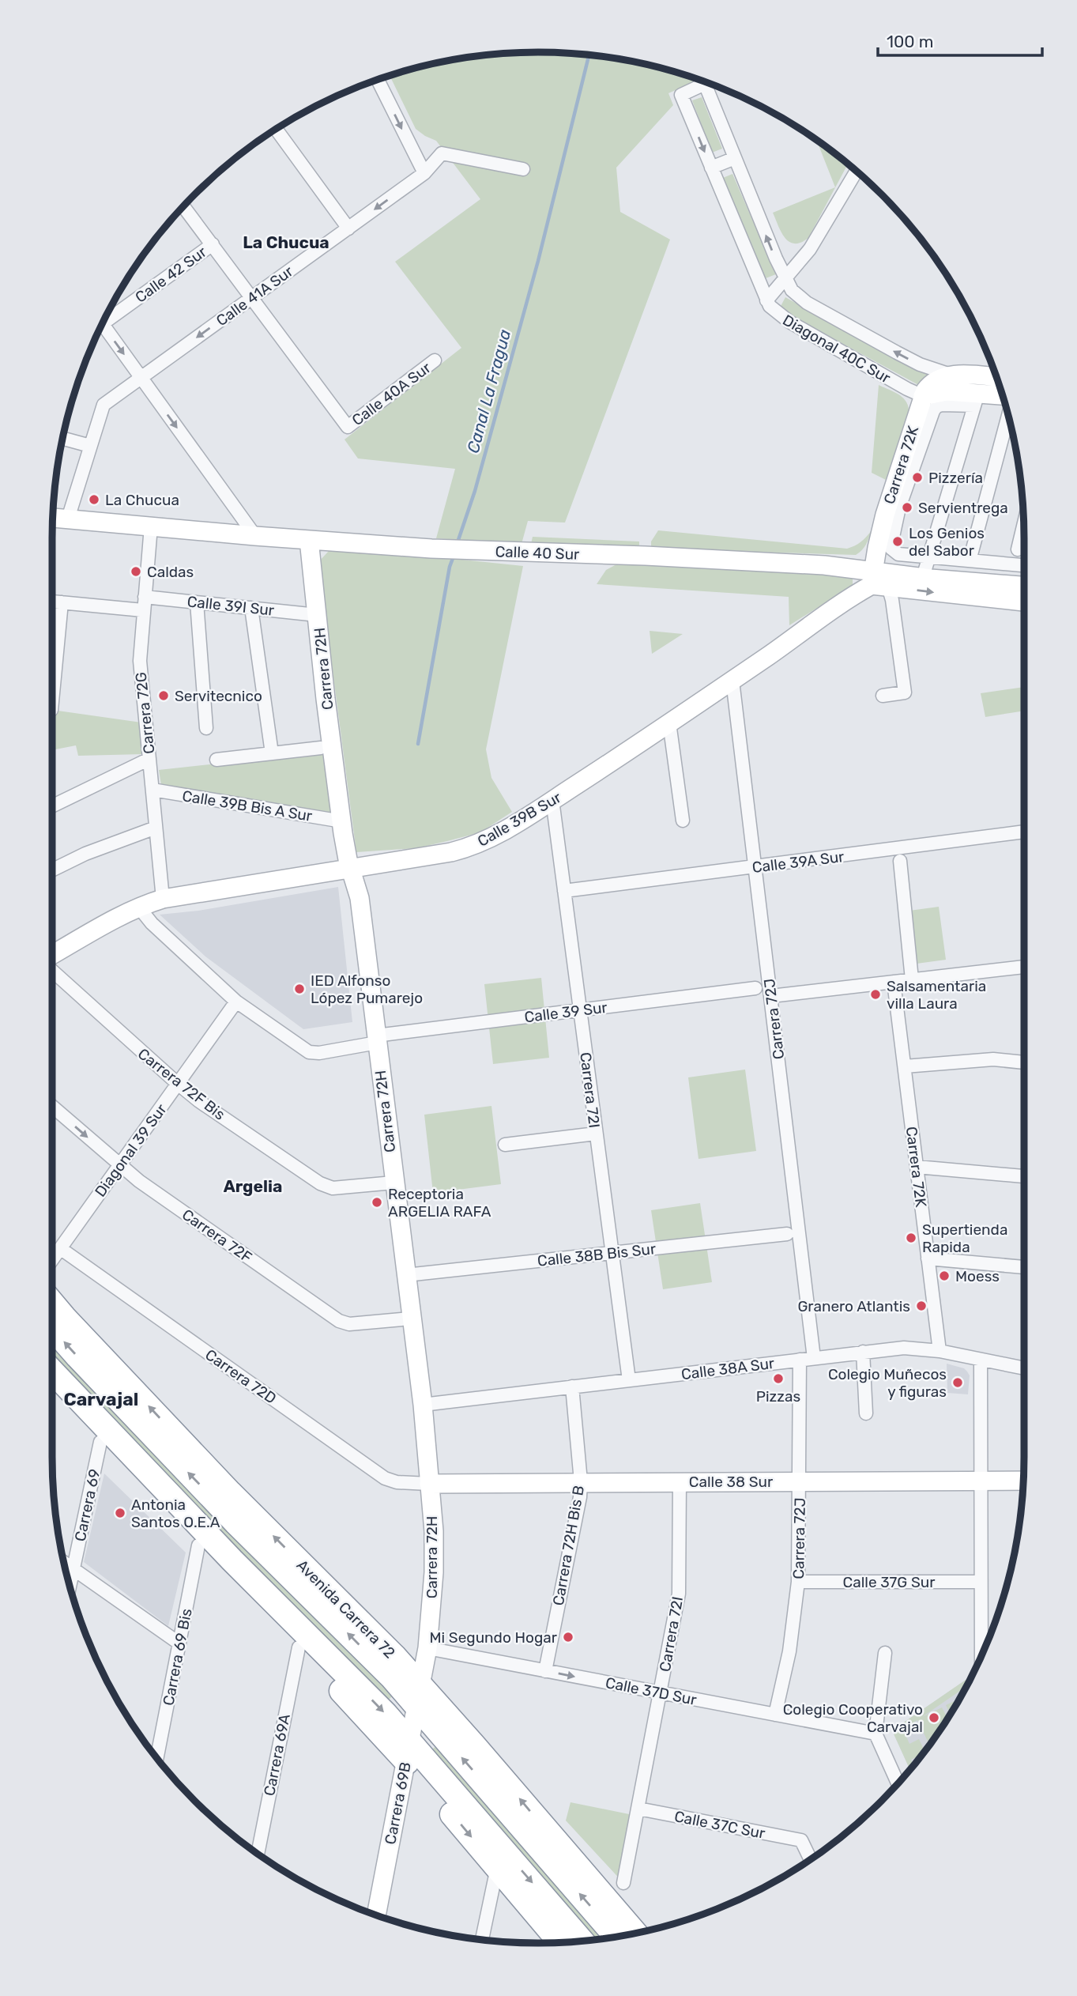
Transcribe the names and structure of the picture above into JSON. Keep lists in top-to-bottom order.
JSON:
{
  "streets": {
    "highway": ["Avenida Carrera 72"],
    "street": [
      "Calle 42 Sur",
      "Calle 41A Sur",
      "Diagonal 40C Sur",
      "Calle 40A Sur",
      "Carrera 72K",
      "Calle 40 Sur",
      "Calle 39I Sur",
      "Carrera 72H",
      "Carrera 72G",
      "Calle 39B Bis A Sur",
      "Calle 39B Sur",
      "Calle 39A Sur",
      "Calle 39 Sur",
      "Carrera 72J",
      "Carrera 72F Bis",
      "Carrera 72I",
      "Diagonal 39 Sur",
      "Carrera 72F",
      "Calle 38B Bis Sur",
      "Calle 38A Sur",
      "Carrera 72D",
      "Calle 38 Sur",
      "Carrera 69",
      "Carrera 72H Bis B",
      "Calle 37G Sur",
      "Carrera 69 Bis",
      "Calle 37D Sur",
      "Carrera 69A",
      "Carrera 69B",
      "Calle 37C Sur"
    ]
  },
  "crossings": [
    ["Calle 41A Sur", "Calle 40A Sur"],
    ["Diagonal 40C Sur", "Carrera 72K"],
    ["Carrera 72K", "Calle 40 Sur"],
    ["Carrera 72K", "Calle 39B Sur"],
    ["Carrera 72K", "Calle 38A Sur"],
    ["Calle 40 Sur", "Carrera 72H"],
    ["Calle 40 Sur", "Carrera 72G"],
    ["Calle 40 Sur", "Calle 39B Sur"],
    ["Calle 39I Sur", "Carrera 72H"],
    ["Calle 39I Sur", "Carrera 72G"],
    ["Carrera 72H", "Calle 39B Bis A Sur"],
    ["Carrera 72H", "Calle 39B Sur"],
    ["Carrera 72H", "Calle 39 Sur"],
    ["Carrera 72H", "Carrera 72F Bis"],
    ["Carrera 72H", "Carrera 72F"],
    ["Carrera 72H", "Calle 38B Bis Sur"],
    ["Carrera 72H", "Calle 38A Sur"],
    ["Carrera 72H", "Carrera 72D"],
    ["Carrera 72H", "Calle 38 Sur"],
    ["Carrera 72H", "Avenida Carrera 72"],
    ["Carrera 72H", "Calle 37D Sur"],
    ["Carrera 72H", "Carrera 69B"],
    ["Carrera 72G", "Calle 39B Bis A Sur"],
    ["Carrera 72G", "Calle 39B Sur"],
    ["Calle 39B Sur", "Carrera 72J"],
    ["Calle 39B Sur", "Carrera 72I"],
    ["Calle 39A Sur", "Carrera 72J"],
    ["Calle 39A Sur", "Carrera 72I"],
    ["Calle 39 Sur", "Carrera 72I"],
    ["Calle 39 Sur", "Diagonal 39 Sur"],
    ["Carrera 72J", "Calle 38A Sur"],
    ["Carrera 72J", "Calle 38 Sur"],
    ["Carrera 72J", "Calle 37G Sur"],
    ["Carrera 72J", "Calle 37D Sur"],
    ["Carrera 72F Bis", "Diagonal 39 Sur"],
    ["Carrera 72I", "Calle 38B Bis Sur"],
    ["Carrera 72I", "Calle 38A Sur"],
    ["Carrera 72I", "Calle 38 Sur"],
    ["Carrera 72I", "Calle 37D Sur"],
    ["Carrera 72I", "Calle 37C Sur"],
    ["Diagonal 39 Sur", "Carrera 72F"],
    ["Diagonal 39 Sur", "Carrera 72D"],
    ["Calle 38A Sur", "Carrera 72H Bis B"],
    ["Carrera 72D", "Calle 38 Sur"],
    ["Calle 38 Sur", "Carrera 72H Bis B"],
    ["Carrera 72H Bis B", "Calle 37D Sur"],
    ["Avenida Carrera 72", "Carrera 69B"]
  ],
  "one_way": ["Calle 41A Sur"],
  "districts": ["La Chucua", "Argelia", "Carvajal"],
  "water": ["Canal La Fragua"],
  "places": [
    "Pizzería",
    "La Chucua",
    "Servientrega",
    "Los Genios del Sabor",
    "Caldas",
    "Servitecnico",
    "IED Alfonso López Pumarejo",
    "Salsamentaria villa Laura",
    "Receptoria ARGELIA RAFA",
    "Supertienda Rapida",
    "Moess",
    "Granero Atlantis",
    "Pizzas",
    "Colegio Muñecos y figuras",
    "Antonia Santos O.E.A",
    "Mi Segundo Hogar",
    "Colegio Cooperativo Carvajal"
  ],
  "scale_bar": "100 m"
}
